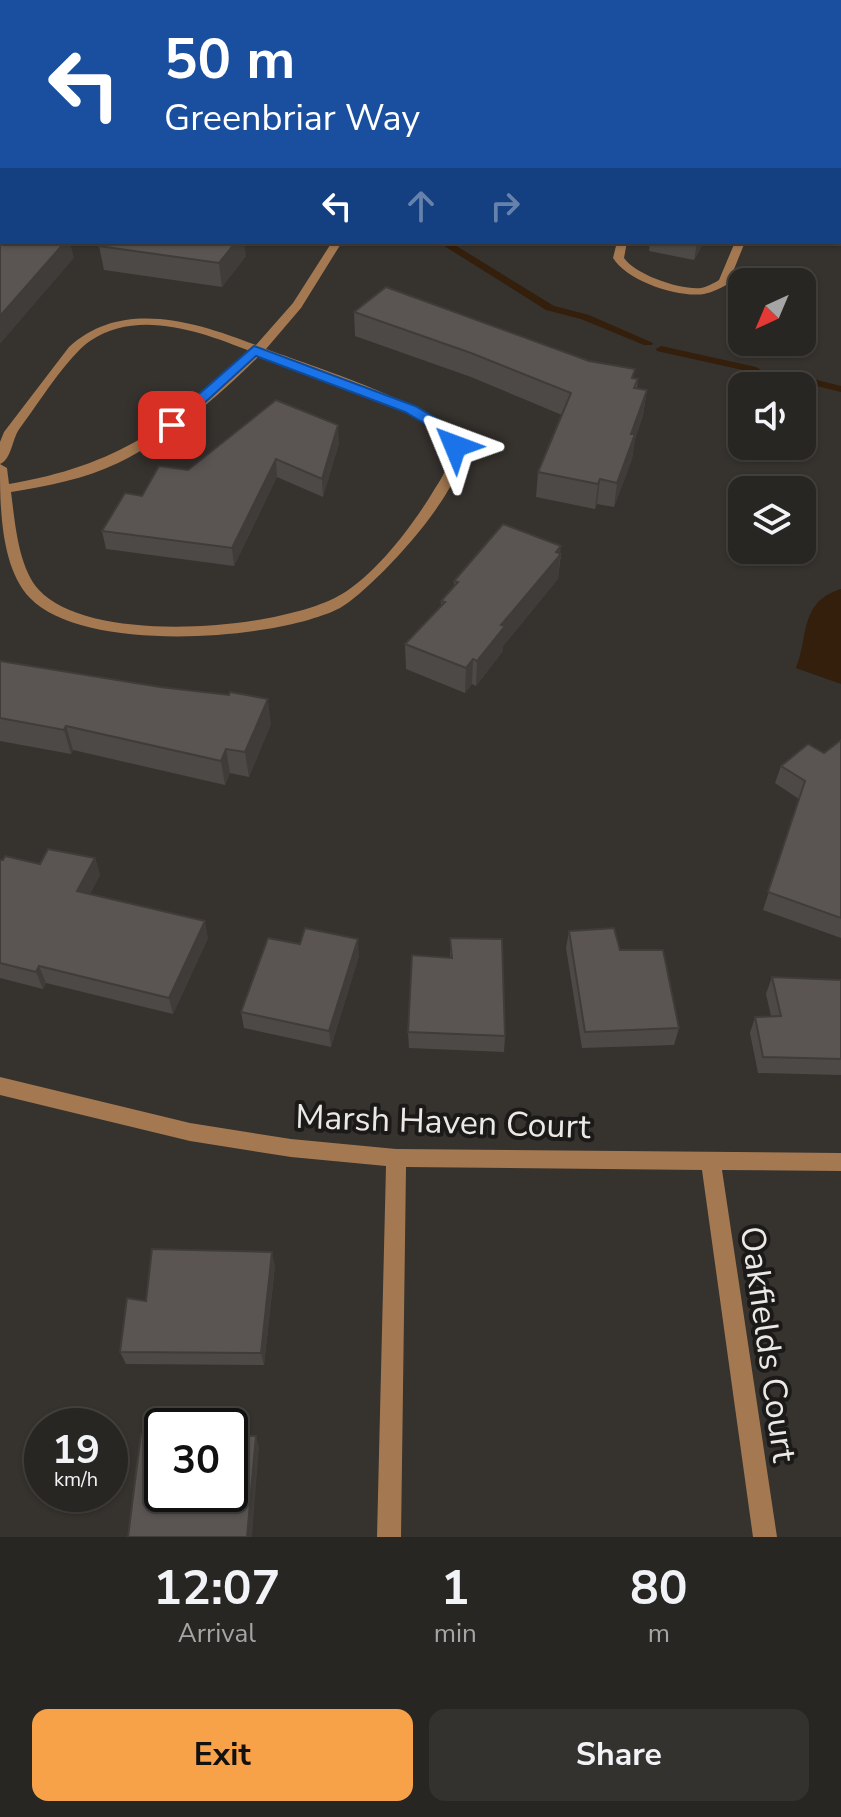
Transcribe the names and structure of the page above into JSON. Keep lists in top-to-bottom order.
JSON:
{
  "streets": {
    "street": ["Marsh Haven Court", "Oakfields Court"]
  },
  "crossings": [
    ["Marsh Haven Court", "Oakfields Court"]
  ],
  "north": "bottom left",
  "page": {
    "turn": ["50 m", "Greenbriar Way"],
    "speed": "19 km/h",
    "limit": "30",
    "eta": [
      "12:07",
      "Arrival",
      "1",
      "min",
      "80",
      "m"
    ],
    "buttons": ["Exit", "Share"]
  }
}
